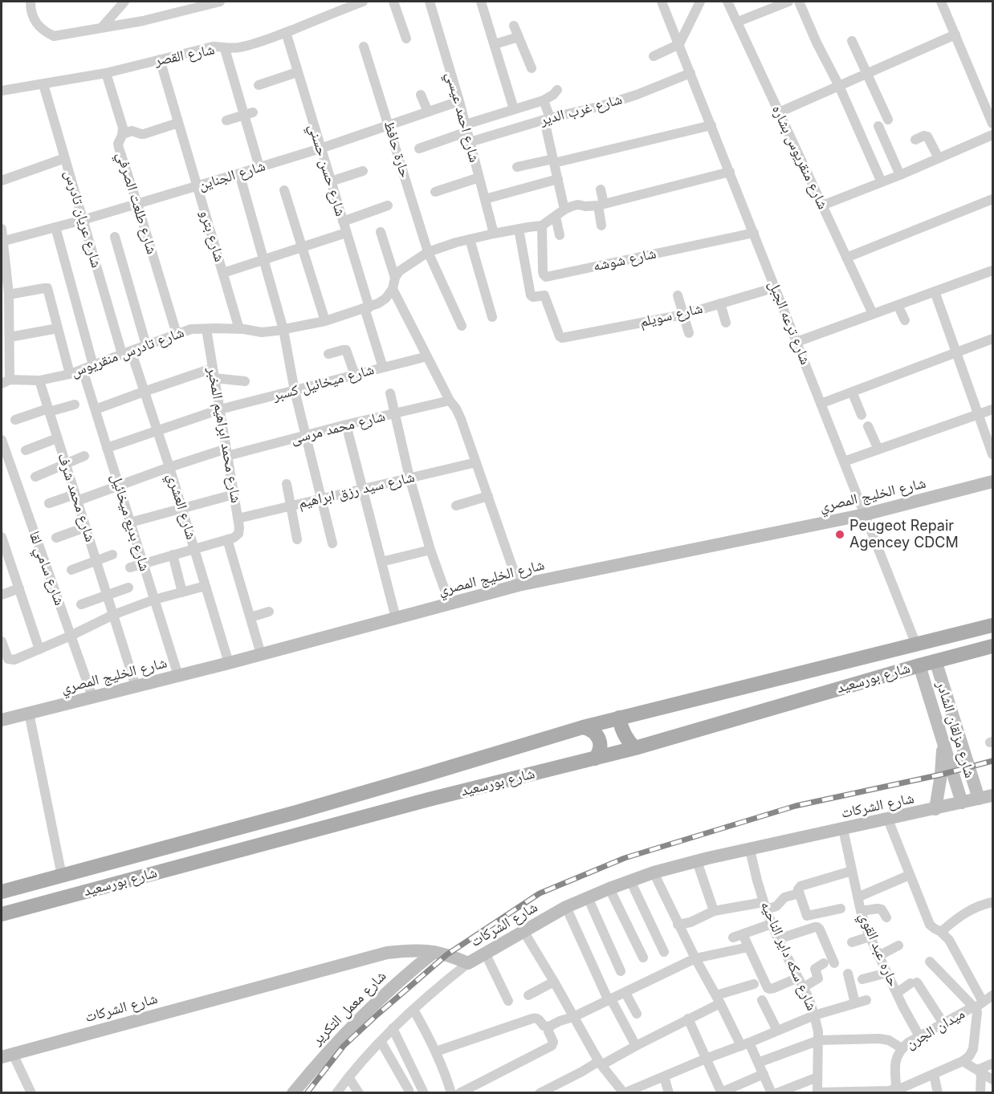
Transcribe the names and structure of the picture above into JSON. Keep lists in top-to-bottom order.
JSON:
{
  "streets": {
    "main road": ["شارع بورسعيد"],
    "street": [
      "شارع القصر",
      "شارع غرب الدير",
      "شارع احمد عيسي",
      "حارة حافظ",
      "شارع منقريوس بشاره",
      "شارع حسن حسني",
      "شارع الجناين",
      "شارع طلعت الصرفي",
      "شارع عريان تادرس",
      "شارع بترو",
      "شارع شوشه",
      "شارع سويلم",
      "شارع ترعه الجبل",
      "شارع تادرس منقريوس",
      "شارع ميخائيل كسبر",
      "شارع محمد مرسى",
      "شارع محمد ابراهيم المخبر",
      "شارع سيد رزق ابراهيم",
      "شارع الخليج المصري",
      "شارع محمد شرف",
      "شارع العشري",
      "شارع بديع ميخائيل",
      "شارع سامي لقا",
      "شارع مزلقان الشادر",
      "شارع الشركات",
      "حاره عبد القوي",
      "شارع سكه داير الناحيه",
      "شارع معمل التكرير",
      "ميدان الجرن"
    ]
  },
  "crossings": [
    ["شارع القصر", "شارع حسن حسني"],
    ["شارع القصر", "شارع طلعت الصرفي"],
    ["شارع القصر", "شارع عريان تادرس"],
    ["شارع القصر", "شارع بترو"],
    ["شارع غرب الدير", "شارع احمد عيسي"],
    ["شارع غرب الدير", "شارع ترعه الجبل"],
    ["شارع احمد عيسي", "شارع الجناين"],
    ["حارة حافظ", "شارع الجناين"],
    ["شارع حسن حسني", "شارع الجناين"],
    ["شارع حسن حسني", "شارع تادرس منقريوس"],
    ["شارع حسن حسني", "شارع ميخائيل كسبر"],
    ["شارع الجناين", "شارع طلعت الصرفي"],
    ["شارع الجناين", "شارع عريان تادرس"],
    ["شارع الجناين", "شارع بترو"],
    ["شارع طلعت الصرفي", "شارع تادرس منقريوس"],
    ["شارع عريان تادرس", "شارع تادرس منقريوس"],
    ["شارع عريان تادرس", "شارع العشري"],
    ["شارع بترو", "شارع تادرس منقريوس"],
    ["شارع شوشه", "شارع ترعه الجبل"],
    ["شارع سويلم", "شارع ترعه الجبل"],
    ["شارع ترعه الجبل", "شارع الخليج المصري"],
    ["شارع ترعه الجبل", "شارع بورسعيد"],
    ["شارع تادرس منقريوس", "شارع محمد ابراهيم المخبر"],
    ["شارع تادرس منقريوس", "شارع محمد شرف"],
    ["شارع تادرس منقريوس", "شارع العشري"],
    ["شارع تادرس منقريوس", "شارع بديع ميخائيل"],
    ["شارع ميخائيل كسبر", "شارع محمد ابراهيم المخبر"],
    ["شارع ميخائيل كسبر", "شارع العشري"],
    ["شارع ميخائيل كسبر", "شارع بديع ميخائيل"],
    ["شارع محمد مرسى", "شارع محمد ابراهيم المخبر"],
    ["شارع محمد مرسى", "شارع محمد شرف"],
    ["شارع محمد مرسى", "شارع العشري"],
    ["شارع محمد مرسى", "شارع بديع ميخائيل"],
    ["شارع محمد ابراهيم المخبر", "شارع سيد رزق ابراهيم"],
    ["شارع الخليج المصري", "شارع محمد شرف"],
    ["شارع الخليج المصري", "شارع العشري"],
    ["شارع الخليج المصري", "شارع بديع ميخائيل"],
    ["شارع الخليج المصري", "شارع سامي لقا"],
    ["شارع بورسعيد", "شارع مزلقان الشادر"],
    ["شارع مزلقان الشادر", "شارع الشركات"],
    ["شارع الشركات", "حاره عبد القوي"],
    ["شارع الشركات", "شارع سكه داير الناحيه"],
    ["شارع الشركات", "شارع معمل التكرير"],
    ["حاره عبد القوي", "ميدان الجرن"]
  ],
  "places": ["Peugeot Repair Agencey CDCM"]
}
